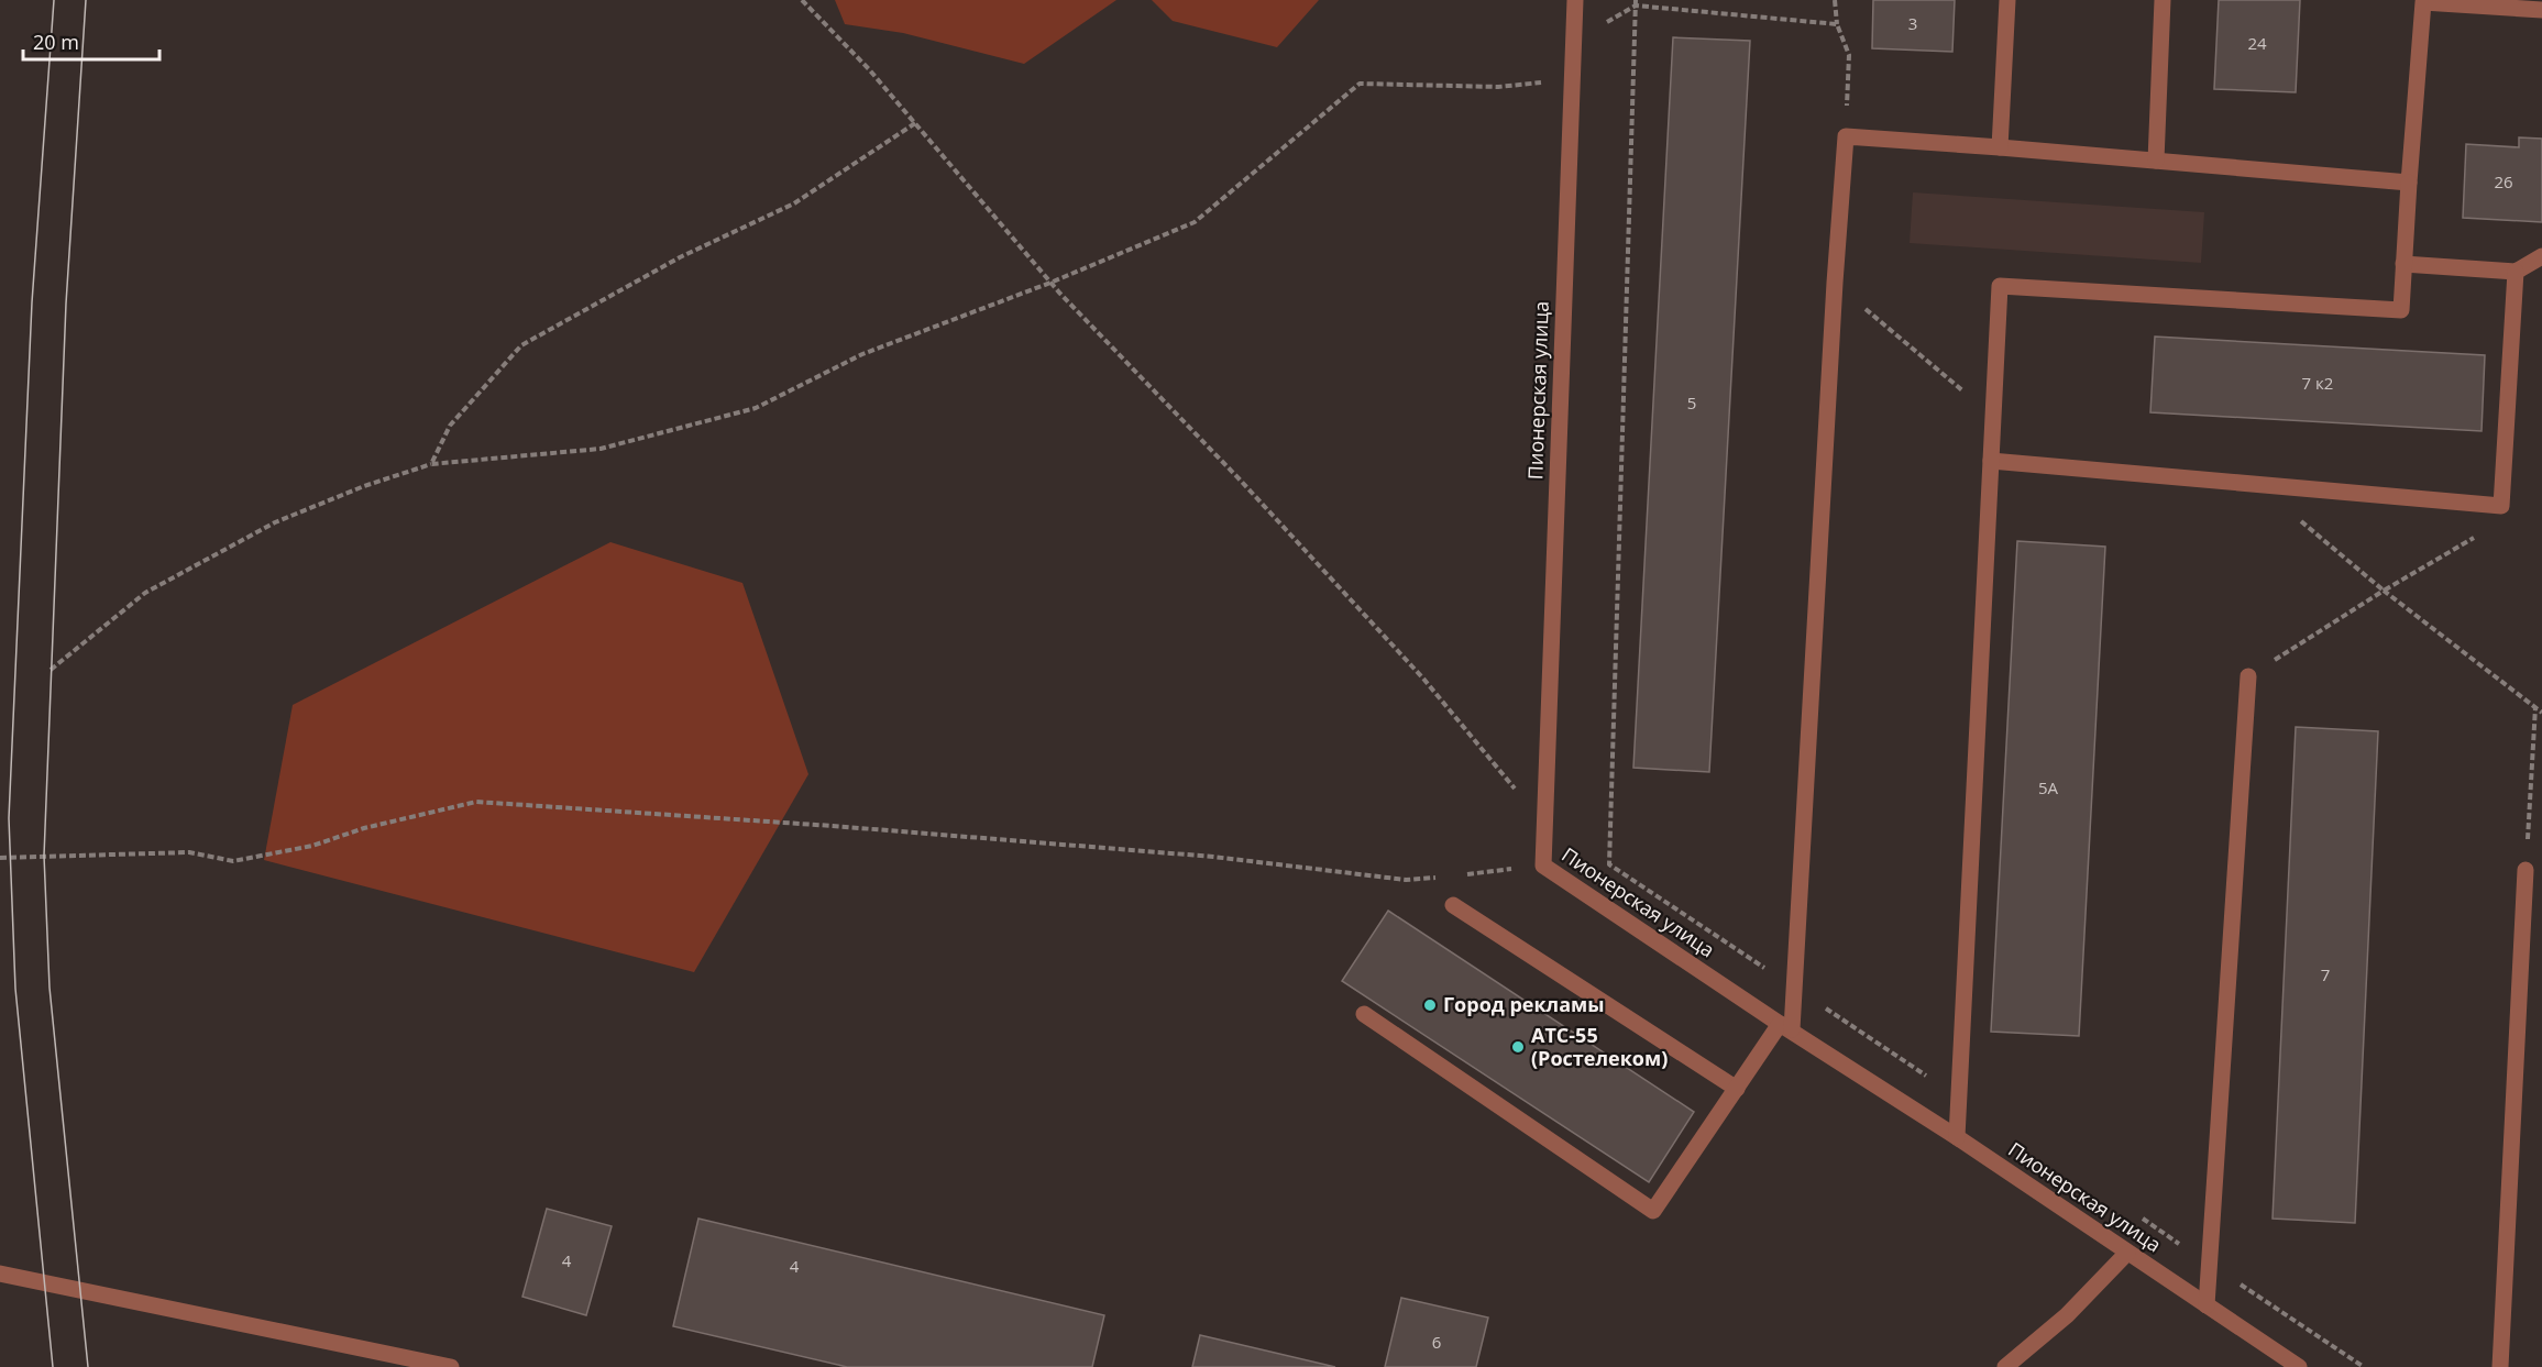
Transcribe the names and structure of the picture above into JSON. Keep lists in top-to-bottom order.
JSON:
{
  "streets": {
    "street": ["Пионерская улица"]
  },
  "places": ["Город рекламы", "АТС-55 (Ростелеком)"],
  "house_numbers": [
    "3",
    "24",
    "26",
    "7 к2",
    "5",
    "5А",
    "7",
    "4",
    "4",
    "6"
  ],
  "scale_bar": "20 m"
}
